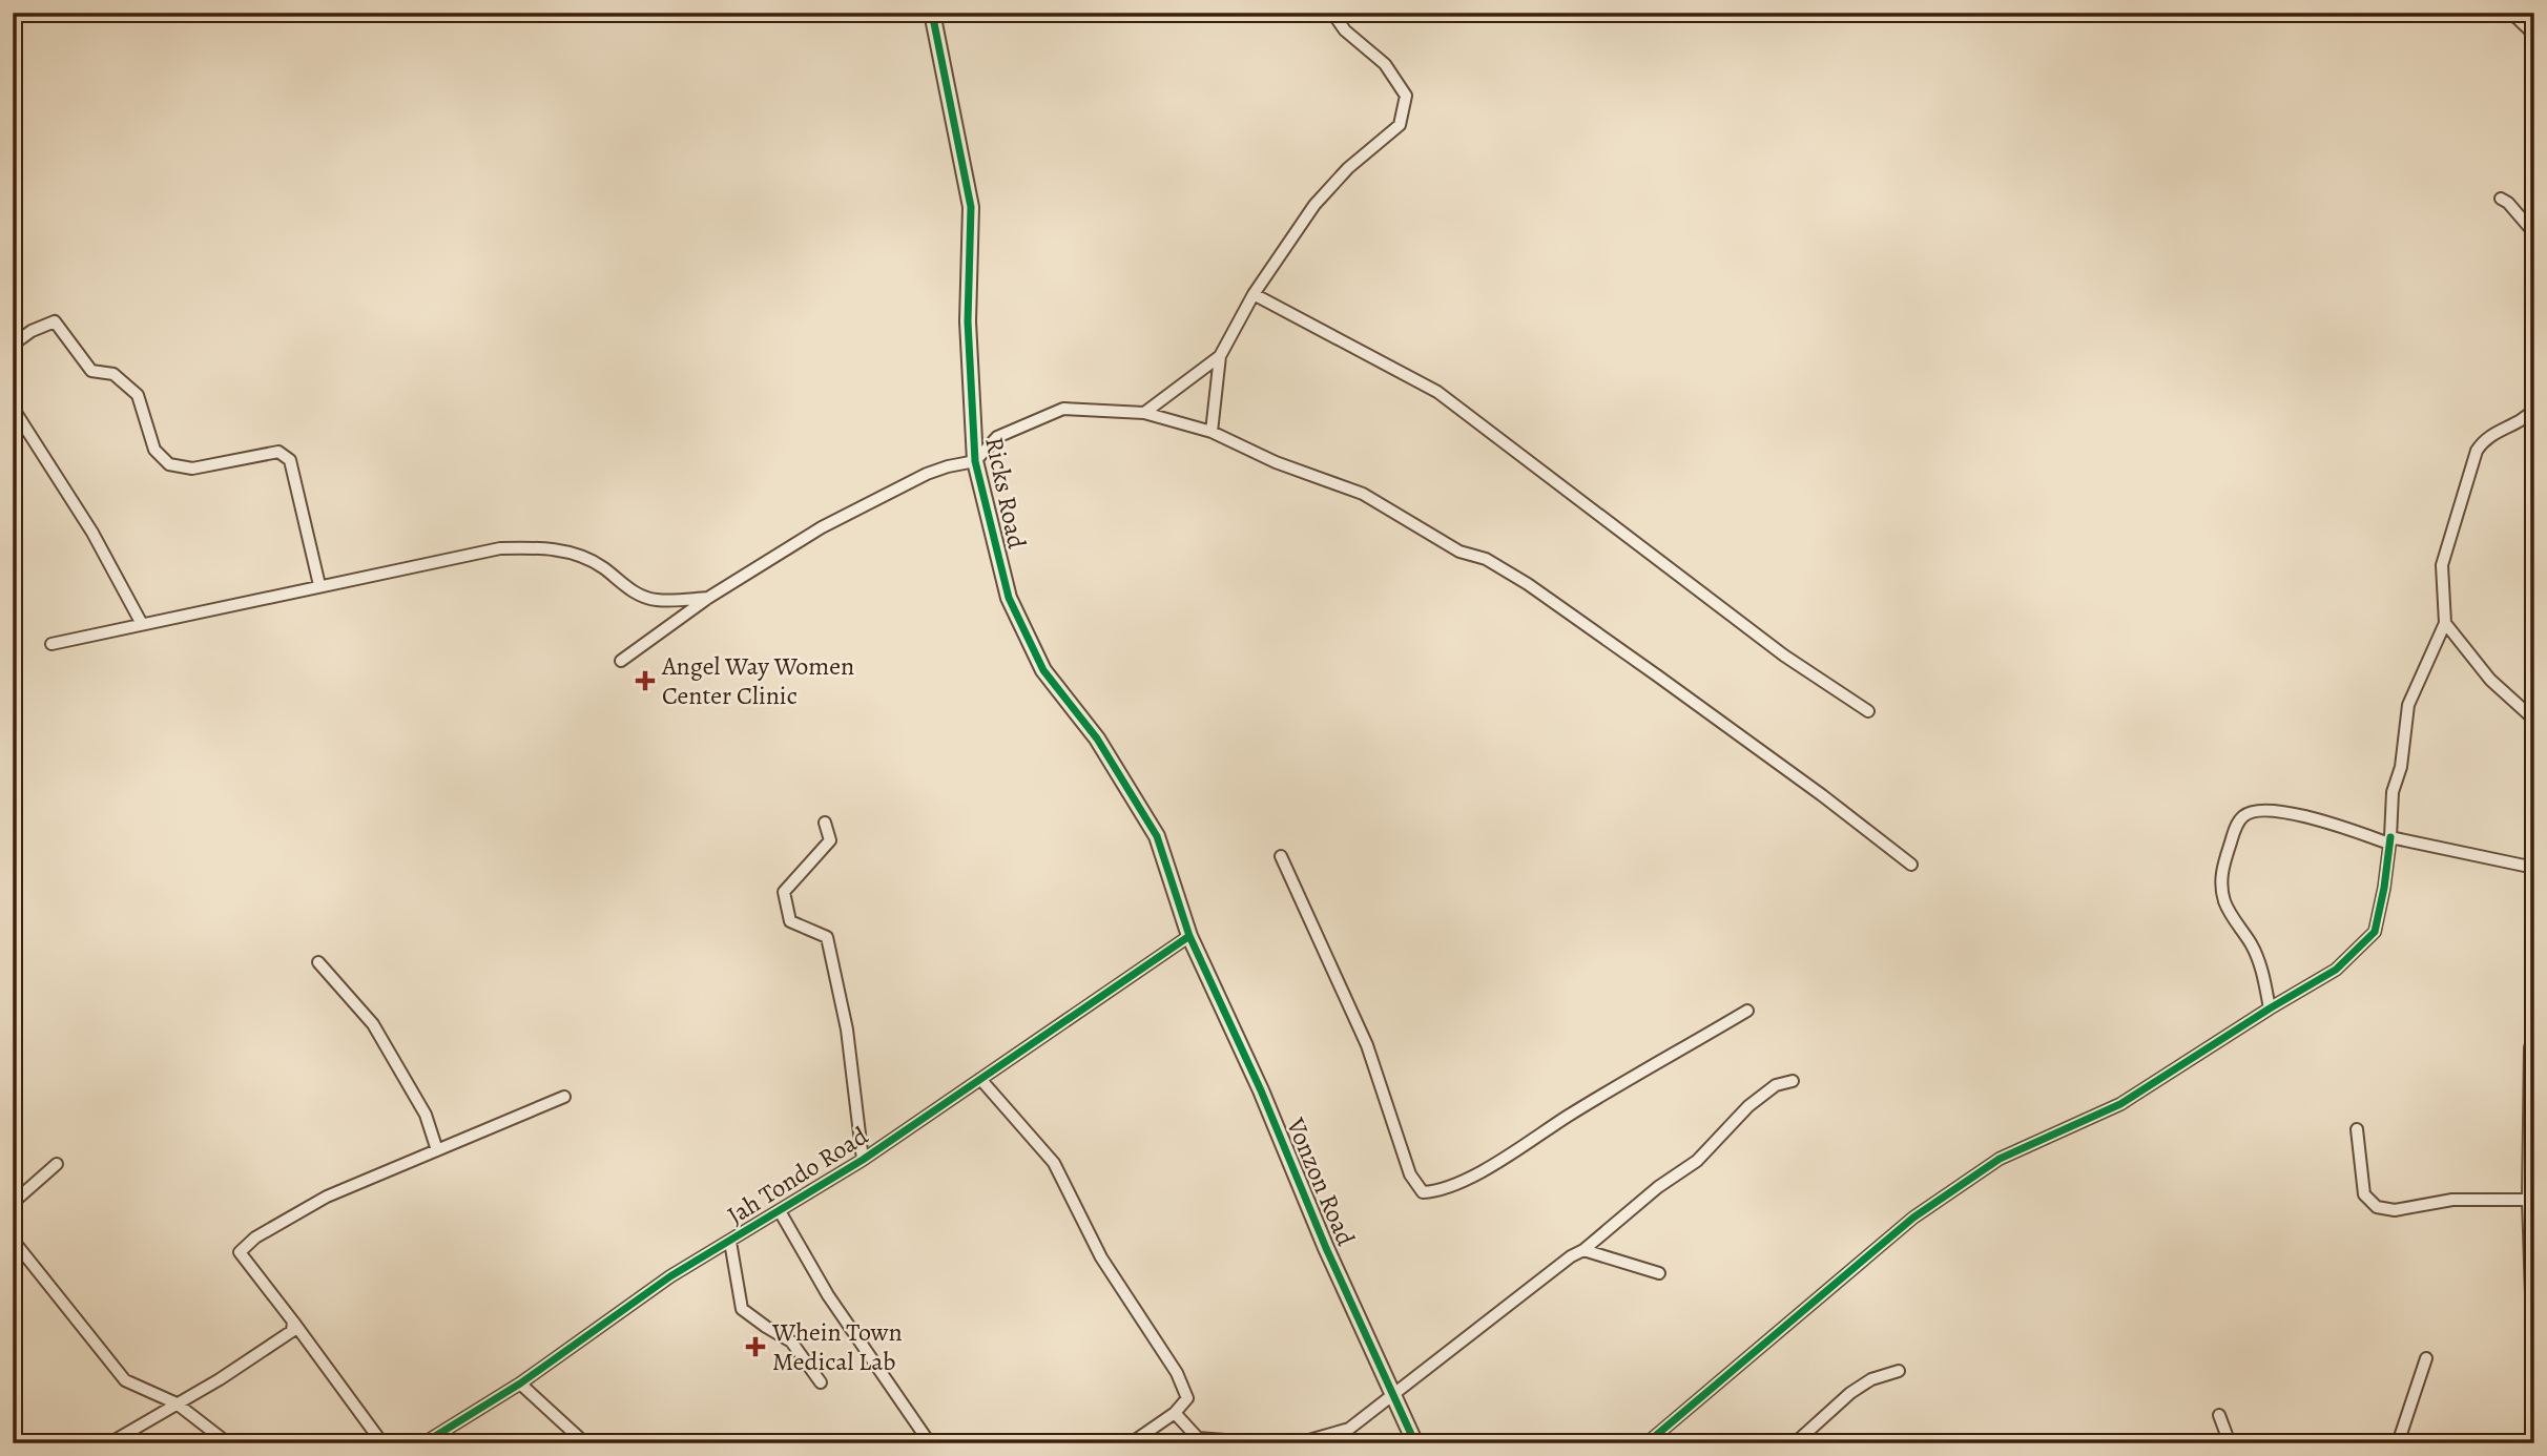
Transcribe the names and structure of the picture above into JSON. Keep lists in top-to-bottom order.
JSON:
{
  "streets": {
    "street": ["Ricks Road", "Jah Tondo Road", "Vonzon Road"]
  },
  "crossings": [
    ["Ricks Road", "Jah Tondo Road"],
    ["Ricks Road", "Vonzon Road"],
    ["Jah Tondo Road", "Vonzon Road"]
  ],
  "places": {
    "health": ["Angel Way Women Center Clinic", "Whein Town Medical Lab"]
  }
}
